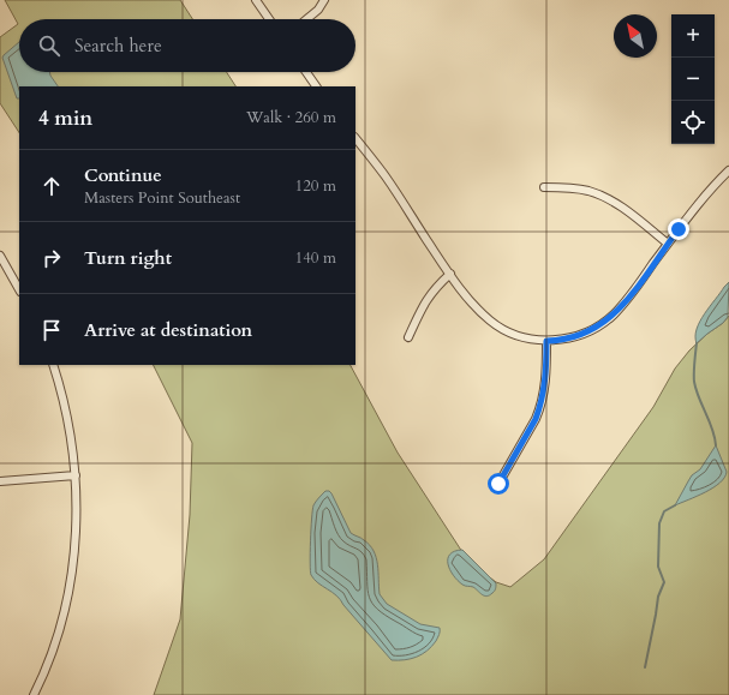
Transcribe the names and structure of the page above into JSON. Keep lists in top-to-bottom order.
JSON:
{
  "north": "top left",
  "page": {
    "map_buttons": ["+", "−"],
    "search": "Search here",
    "heading": ["4 min", "Walk · 260 m"],
    "list": [
      ["Continue", "Masters Point Southeast", "120 m"],
      ["Turn right", "140 m"],
      "Arrive at destination"
    ]
  }
}
